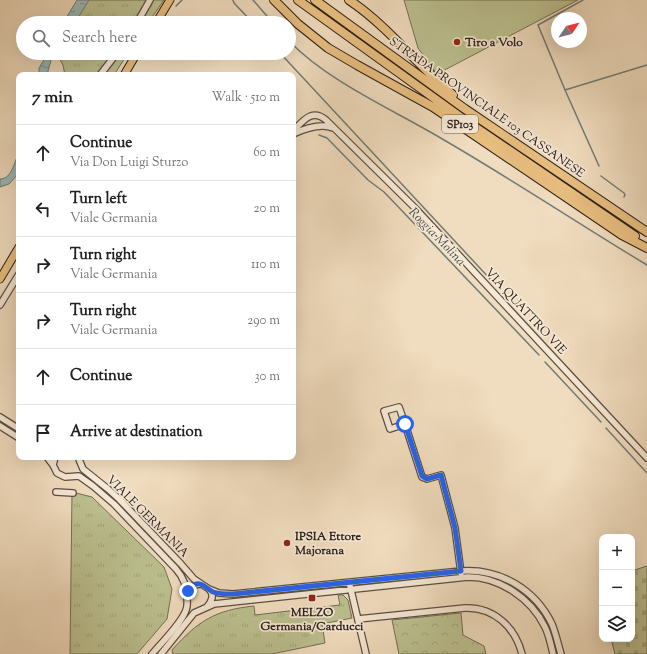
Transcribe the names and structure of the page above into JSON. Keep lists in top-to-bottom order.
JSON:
{
  "streets": {
    "highway": ["STRADA PROVINCIALE 103 CASSANESE", "SP103"],
    "street": ["VIA QUATTRO VIE", "VIALE GERMANIA"]
  },
  "crossings": [
    ["STRADA PROVINCIALE 103 CASSANESE", "SP103"]
  ],
  "water": ["Roggia Molina"],
  "places": {
    "other": ["Tiro a Volo", "IPSIA Ettore Majorana"],
    "transit": ["MELZO Germania/Carducci"]
  },
  "north": "top right",
  "page": {
    "search": "Search here",
    "heading": ["7 min", "Walk · 510 m"],
    "list": [
      ["Continue", "Via Don Luigi Sturzo", "60 m"],
      ["Turn left", "Viale Germania", "20 m"],
      ["Turn right", "Viale Germania", "110 m"],
      ["Turn right", "Viale Germania", "290 m"],
      ["Continue", "30 m"],
      "Arrive at destination"
    ],
    "map_buttons": ["+", "−"]
  }
}
